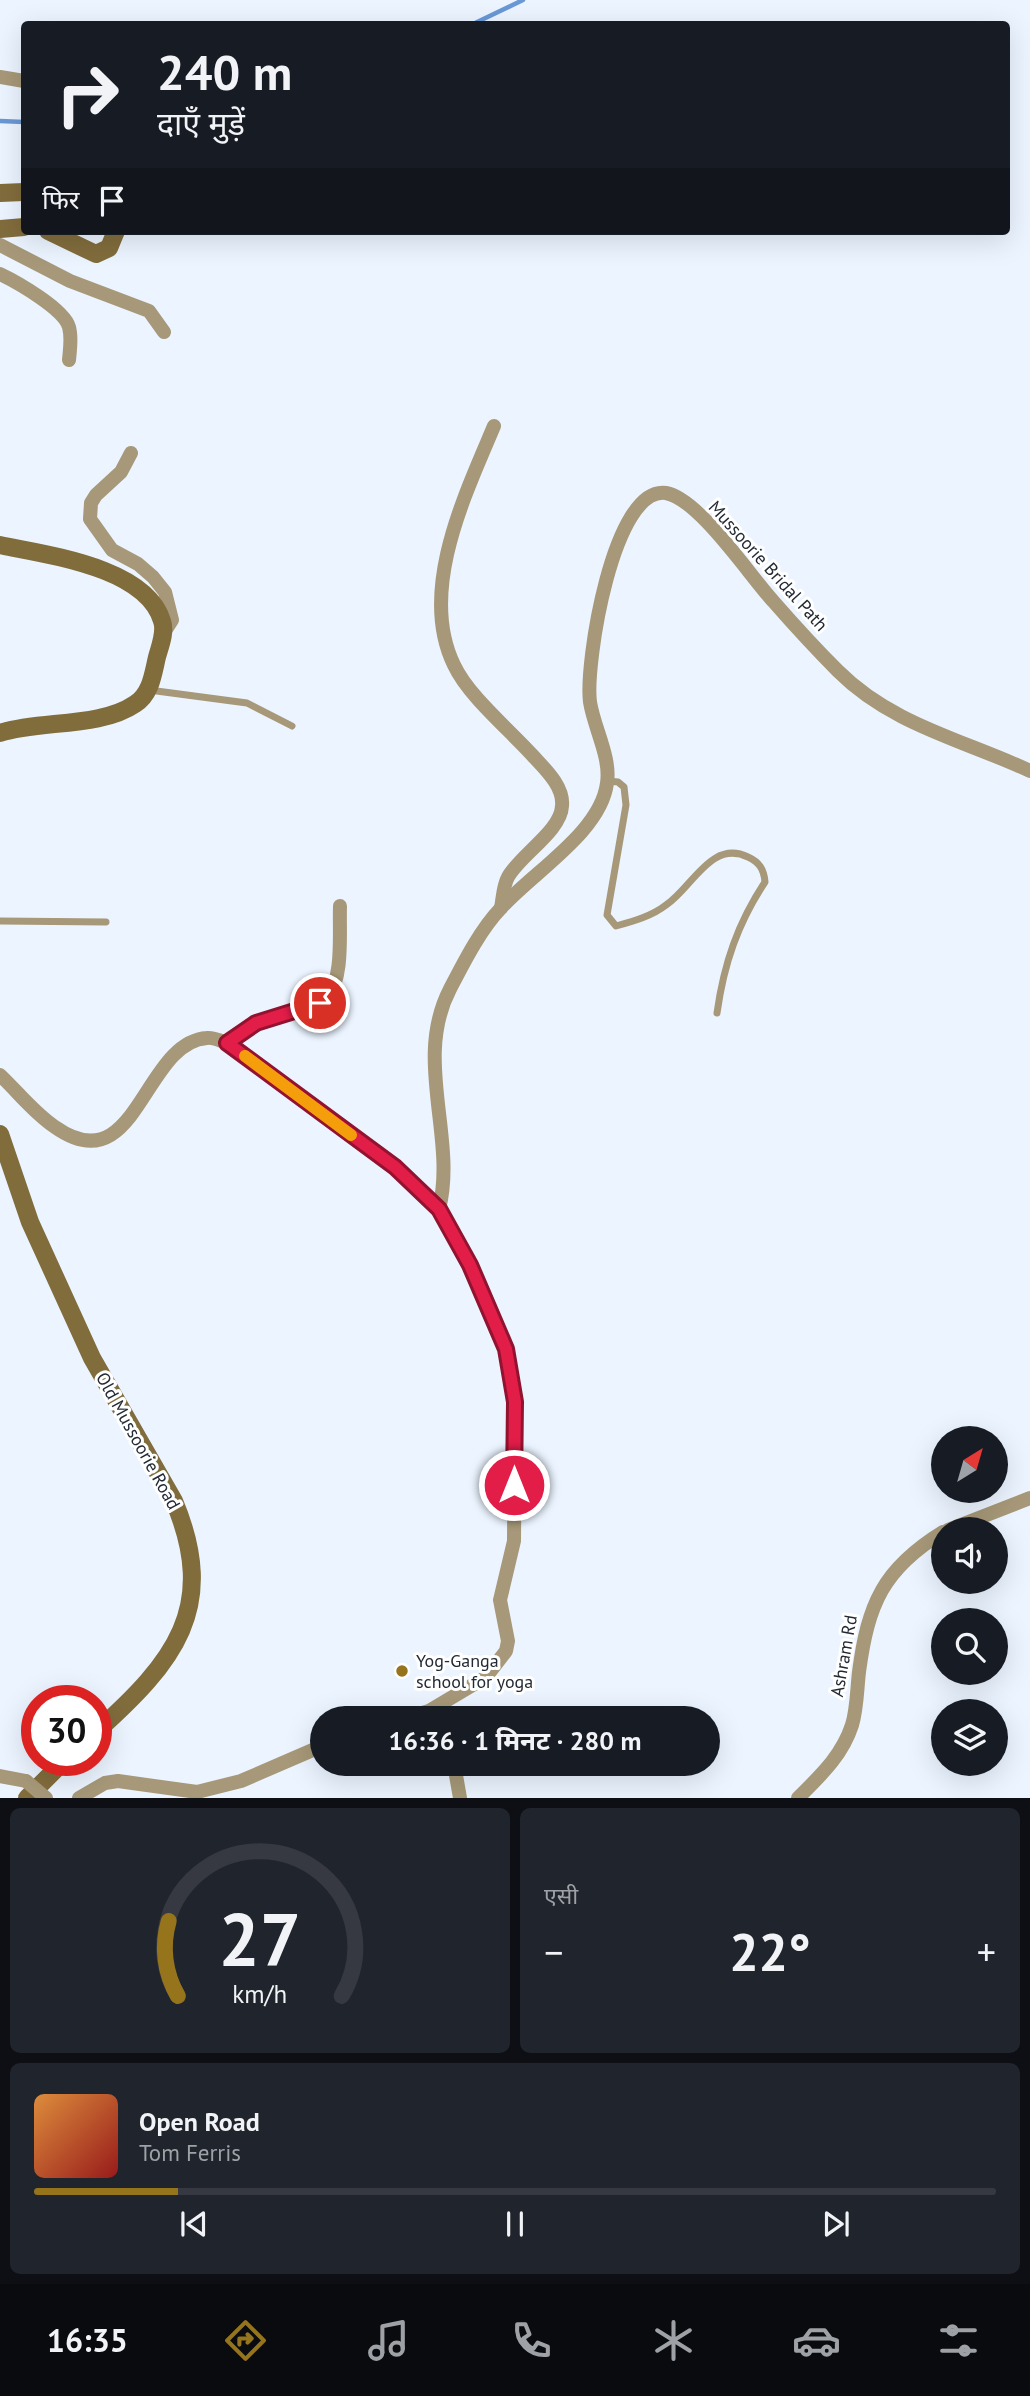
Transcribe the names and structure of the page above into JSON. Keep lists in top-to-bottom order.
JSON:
{
  "streets": {
    "main road": ["Old Mussoorie Road"],
    "street": ["Mussoorie Bridal Path", "Ashram Rd"]
  },
  "places": ["Yog-Ganga school for yoga"],
  "north": "top right",
  "page": {
    "turn": ["240 m", "दाएँ मुड़ें"],
    "then": "फिर",
    "limit": "30",
    "trip": "16:36 · 1 मिनट · 280 m",
    "tile": "एसी",
    "heat": ["−", "22°", "+"],
    "song": ["Open Road", "Tom Ferris"],
    "tabs": "16:35",
    "gauge": ["27", "km/h"]
  }
}
